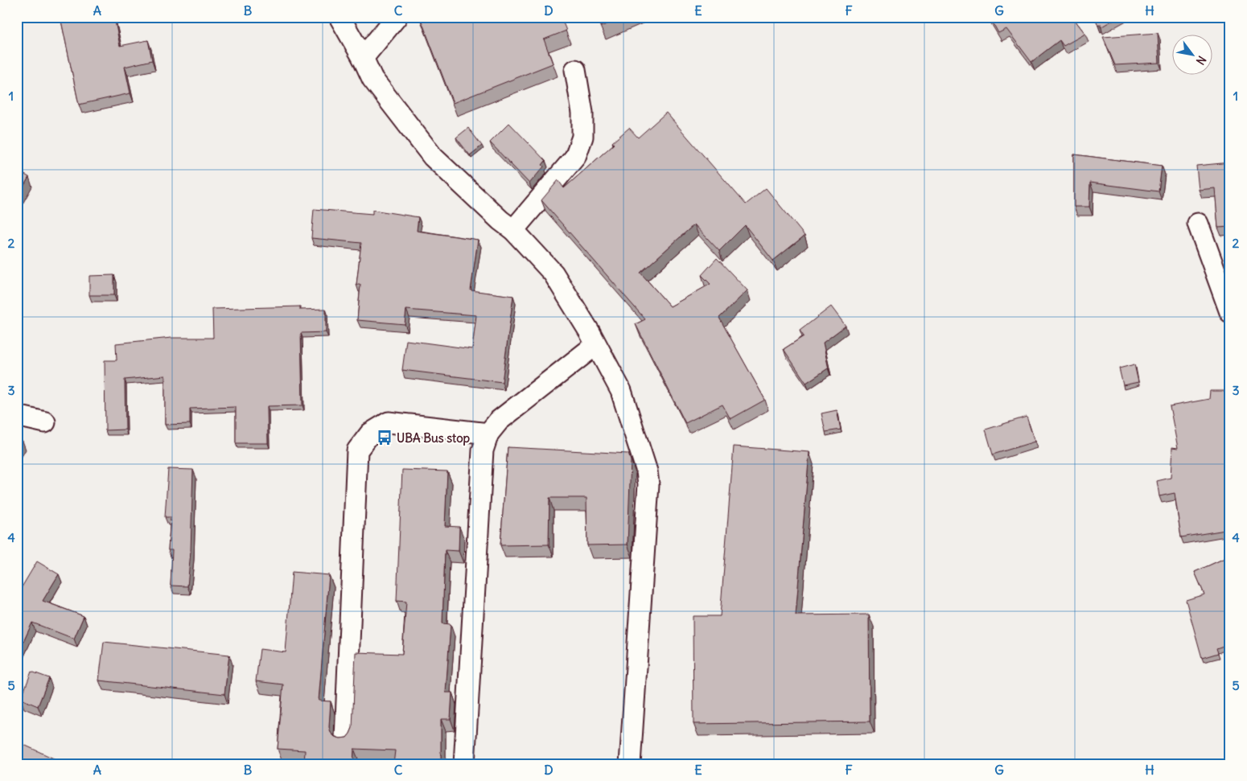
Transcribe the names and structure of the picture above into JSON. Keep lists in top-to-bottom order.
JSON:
{
  "places": {
    "bus stop": ["UBA Bus stop"]
  },
  "north": "bottom right",
  "grid": {
    "columns": [
      "A",
      "B",
      "C",
      "D",
      "E",
      "F",
      "G",
      "H"
    ],
    "rows": [
      "1",
      "2",
      "3",
      "4",
      "5"
    ]
  }
}
